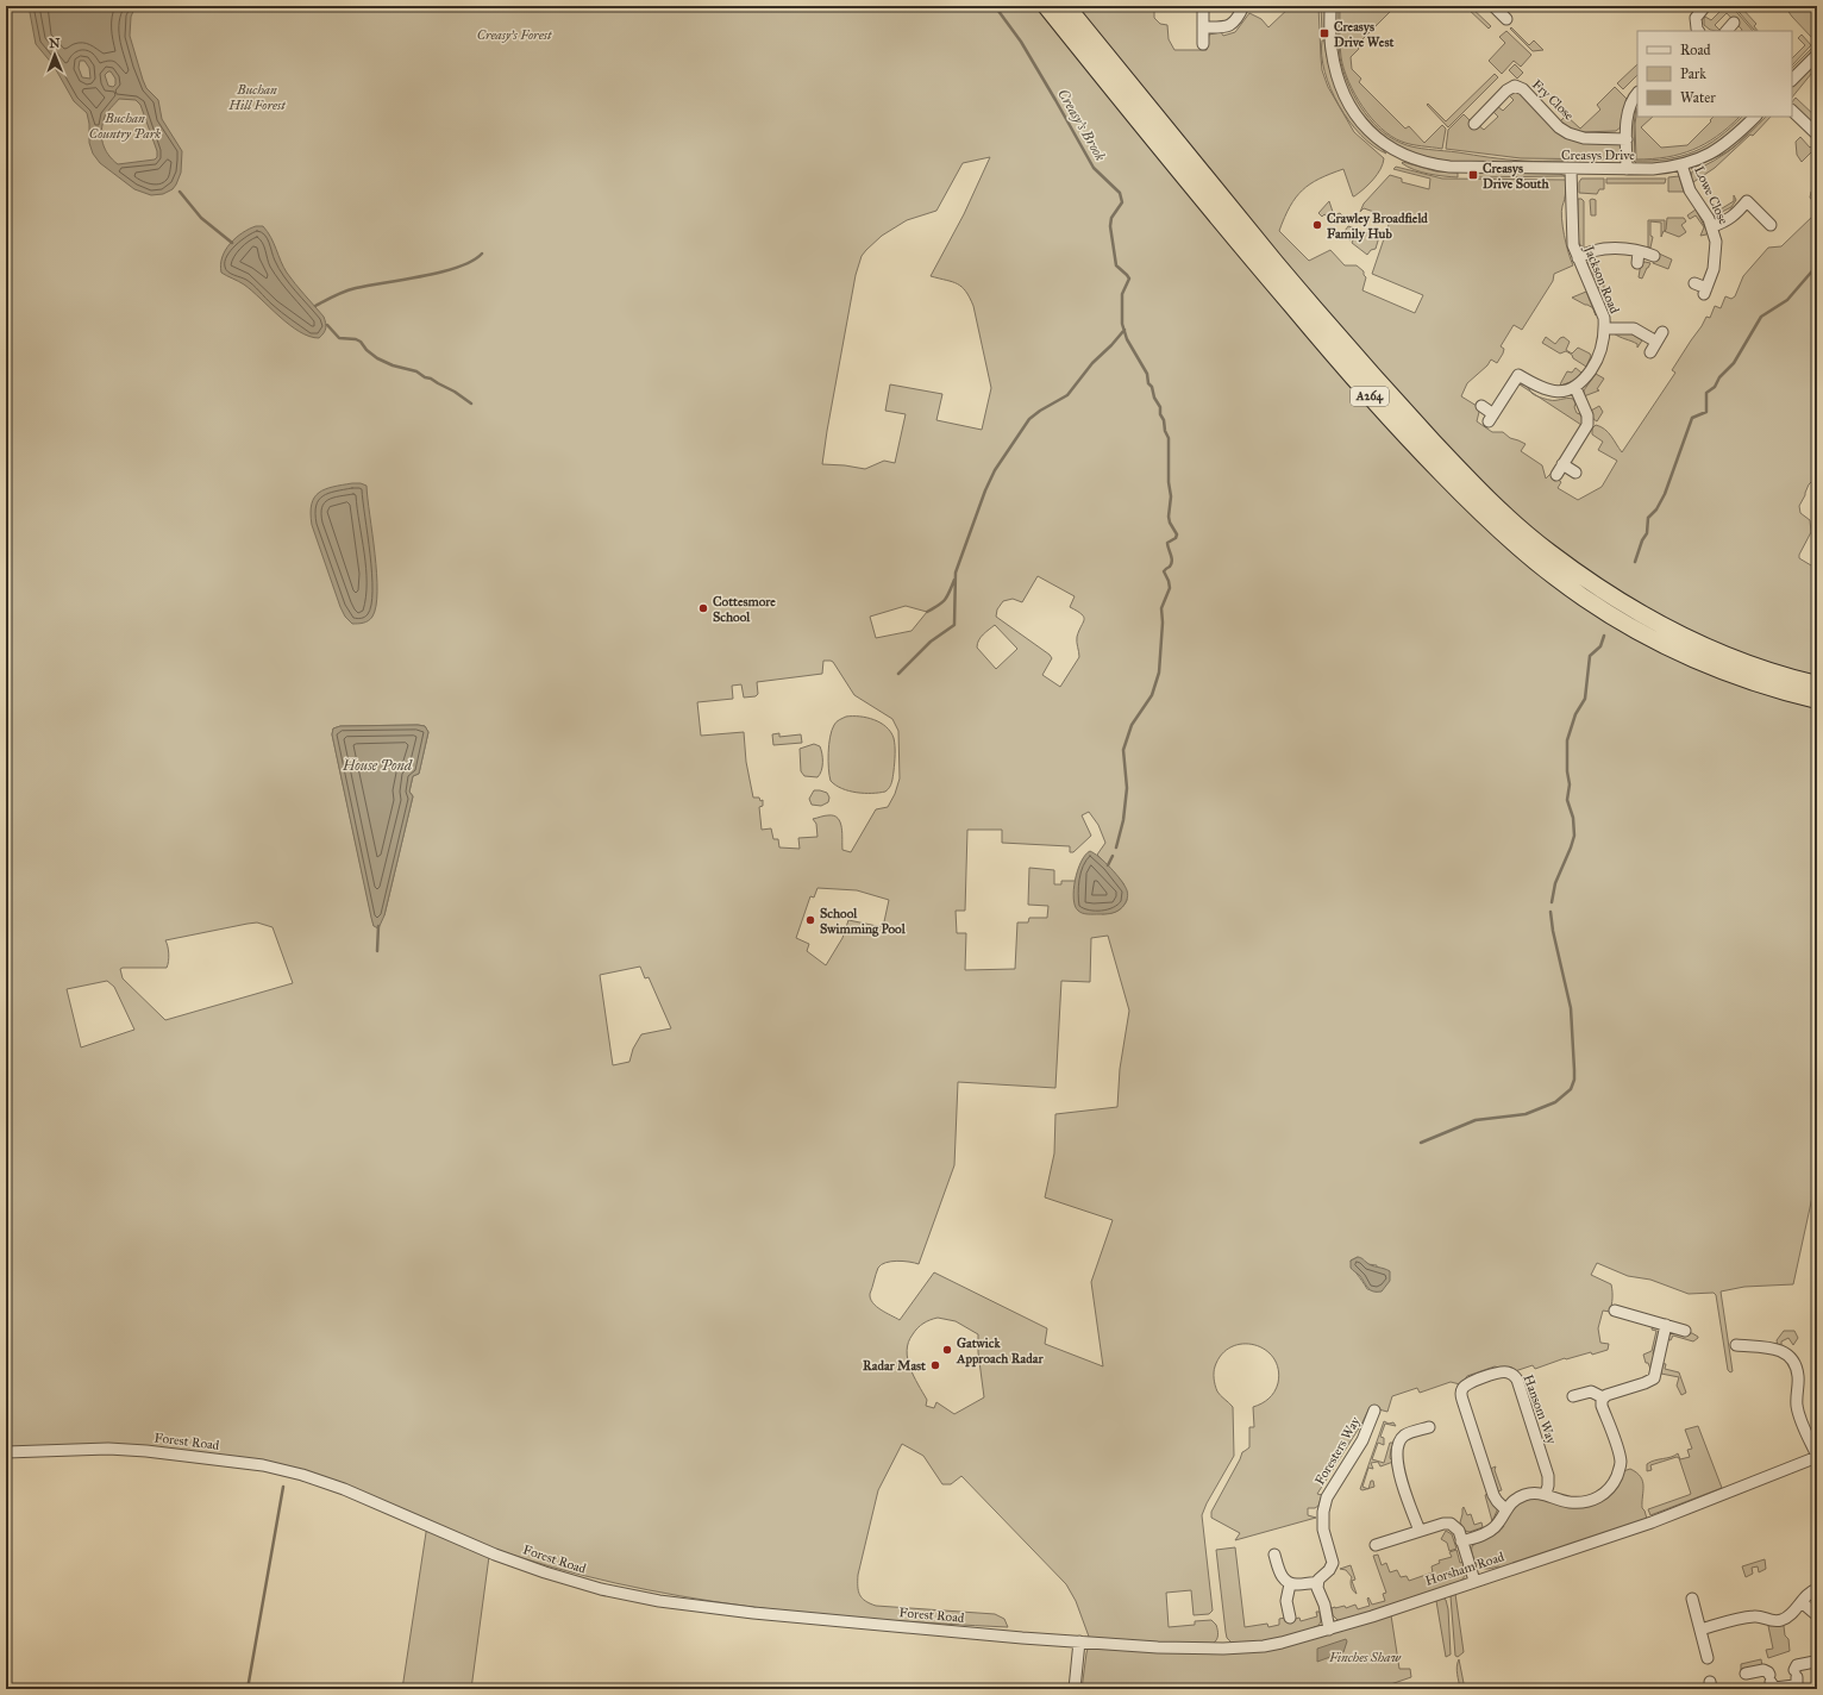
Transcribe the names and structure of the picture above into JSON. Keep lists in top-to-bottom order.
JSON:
{
  "streets": {
    "highway": ["A264"],
    "street": [
      "Fry Close",
      "Creasys Drive",
      "Lowe Close",
      "Jackson Road",
      "Hansom Way",
      "Forest Road",
      "Foresters Way",
      "Horsham Road"
    ]
  },
  "crossings": [
    ["Creasys Drive", "Lowe Close"],
    ["Creasys Drive", "Jackson Road"],
    ["Forest Road", "Horsham Road"]
  ],
  "water": ["Creasy's Brook", "House Pond"],
  "parks": [
    "Creasy's Forest",
    "Buchan Hill Forest",
    "Buchan Country Park",
    "Finches Shaw"
  ],
  "places": {
    "transit": ["Creasys Drive West", "Creasys Drive South"],
    "other": [
      "Crawley Broadfield Family Hub",
      "Cottesmore School",
      "School Swimming Pool",
      "Gatwick Approach Radar",
      "Radar Mast"
    ]
  },
  "legend": ["Road", "Park", "Water"],
  "north": "top"
}
